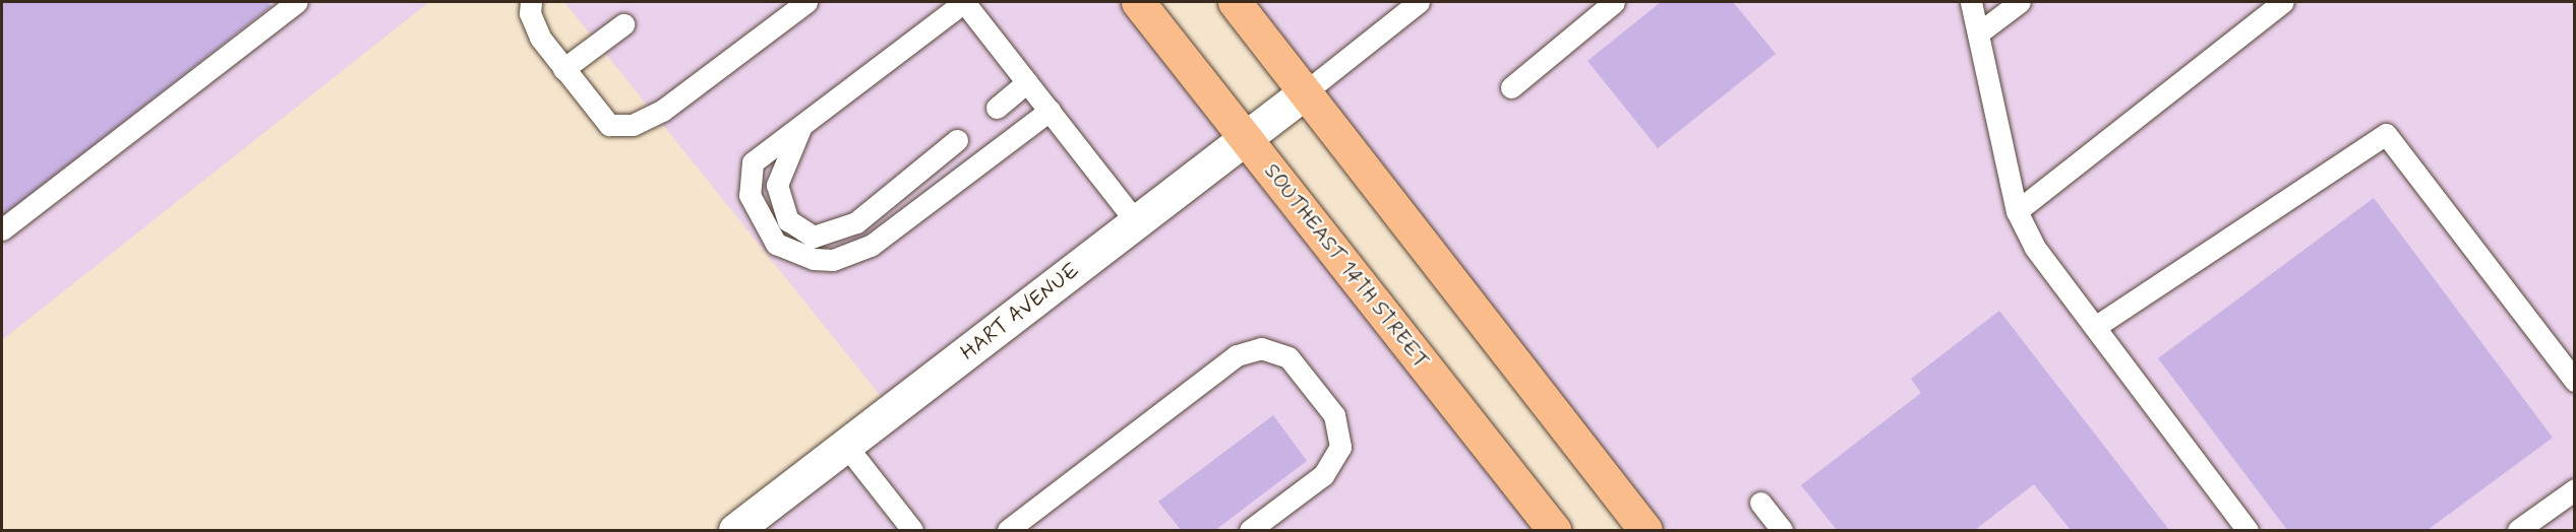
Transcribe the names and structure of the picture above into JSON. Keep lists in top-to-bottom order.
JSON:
{
  "streets": {
    "main road": ["SOUTHEAST 14TH STREET"],
    "street": ["HART AVENUE"]
  },
  "crossings": [
    ["SOUTHEAST 14TH STREET", "HART AVENUE"]
  ]
}
